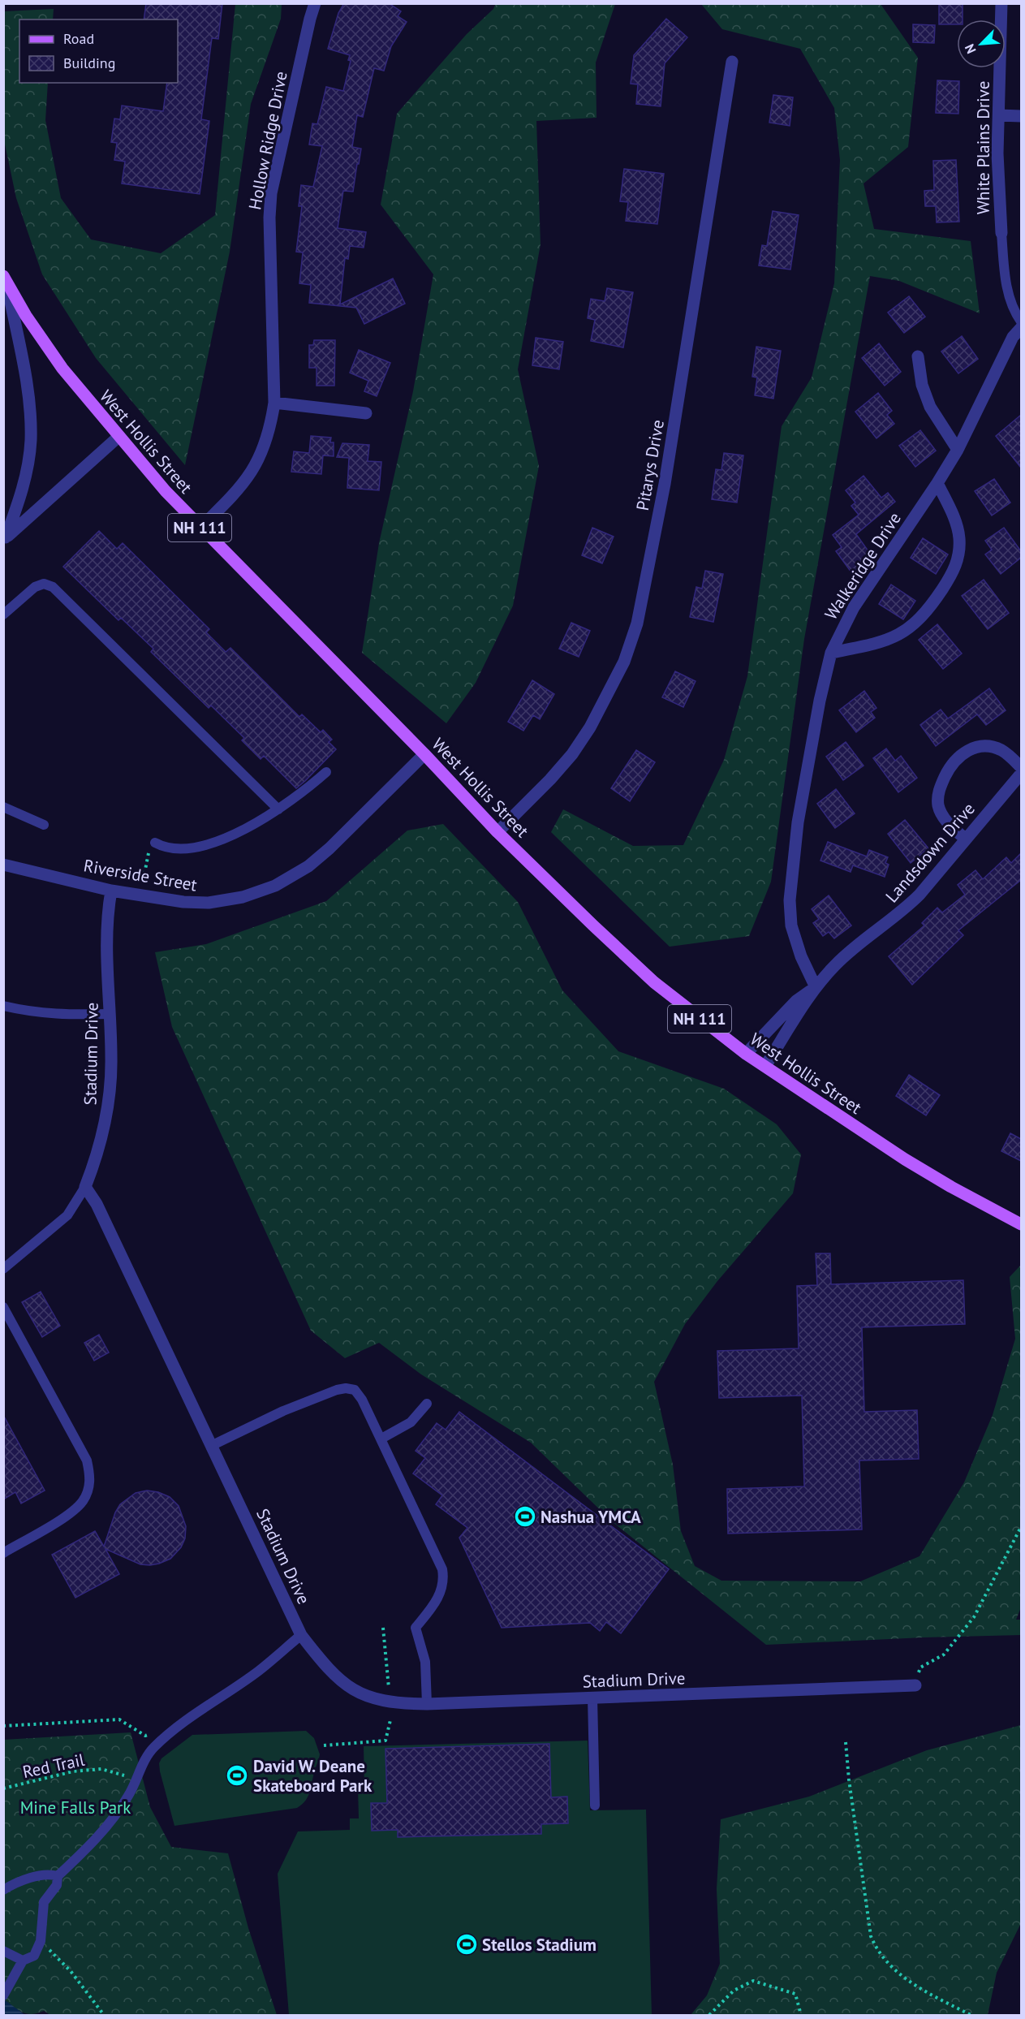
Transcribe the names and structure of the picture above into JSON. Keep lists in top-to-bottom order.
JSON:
{
  "streets": {
    "main road": ["West Hollis Street", "NH 111"],
    "street": [
      "Hollow Ridge Drive",
      "White Plains Drive",
      "Pitarys Drive",
      "Walkeridge Drive",
      "Landsdown Drive",
      "Riverside Street",
      "Stadium Drive"
    ],
    "path": ["Red Trail"]
  },
  "crossings": [
    ["Hollow Ridge Drive", "West Hollis Street"],
    ["West Hollis Street", "Pitarys Drive"],
    ["West Hollis Street", "Landsdown Drive"],
    ["West Hollis Street", "Riverside Street"],
    ["Walkeridge Drive", "Landsdown Drive"],
    ["Riverside Street", "Stadium Drive"]
  ],
  "parks": ["Mine Falls Park"],
  "places": {
    "sports": ["Nashua YMCA", "David W. Deane Skateboard Park", "Stellos Stadium"]
  },
  "legend": ["Road", "Building"],
  "north": "bottom left"
}
